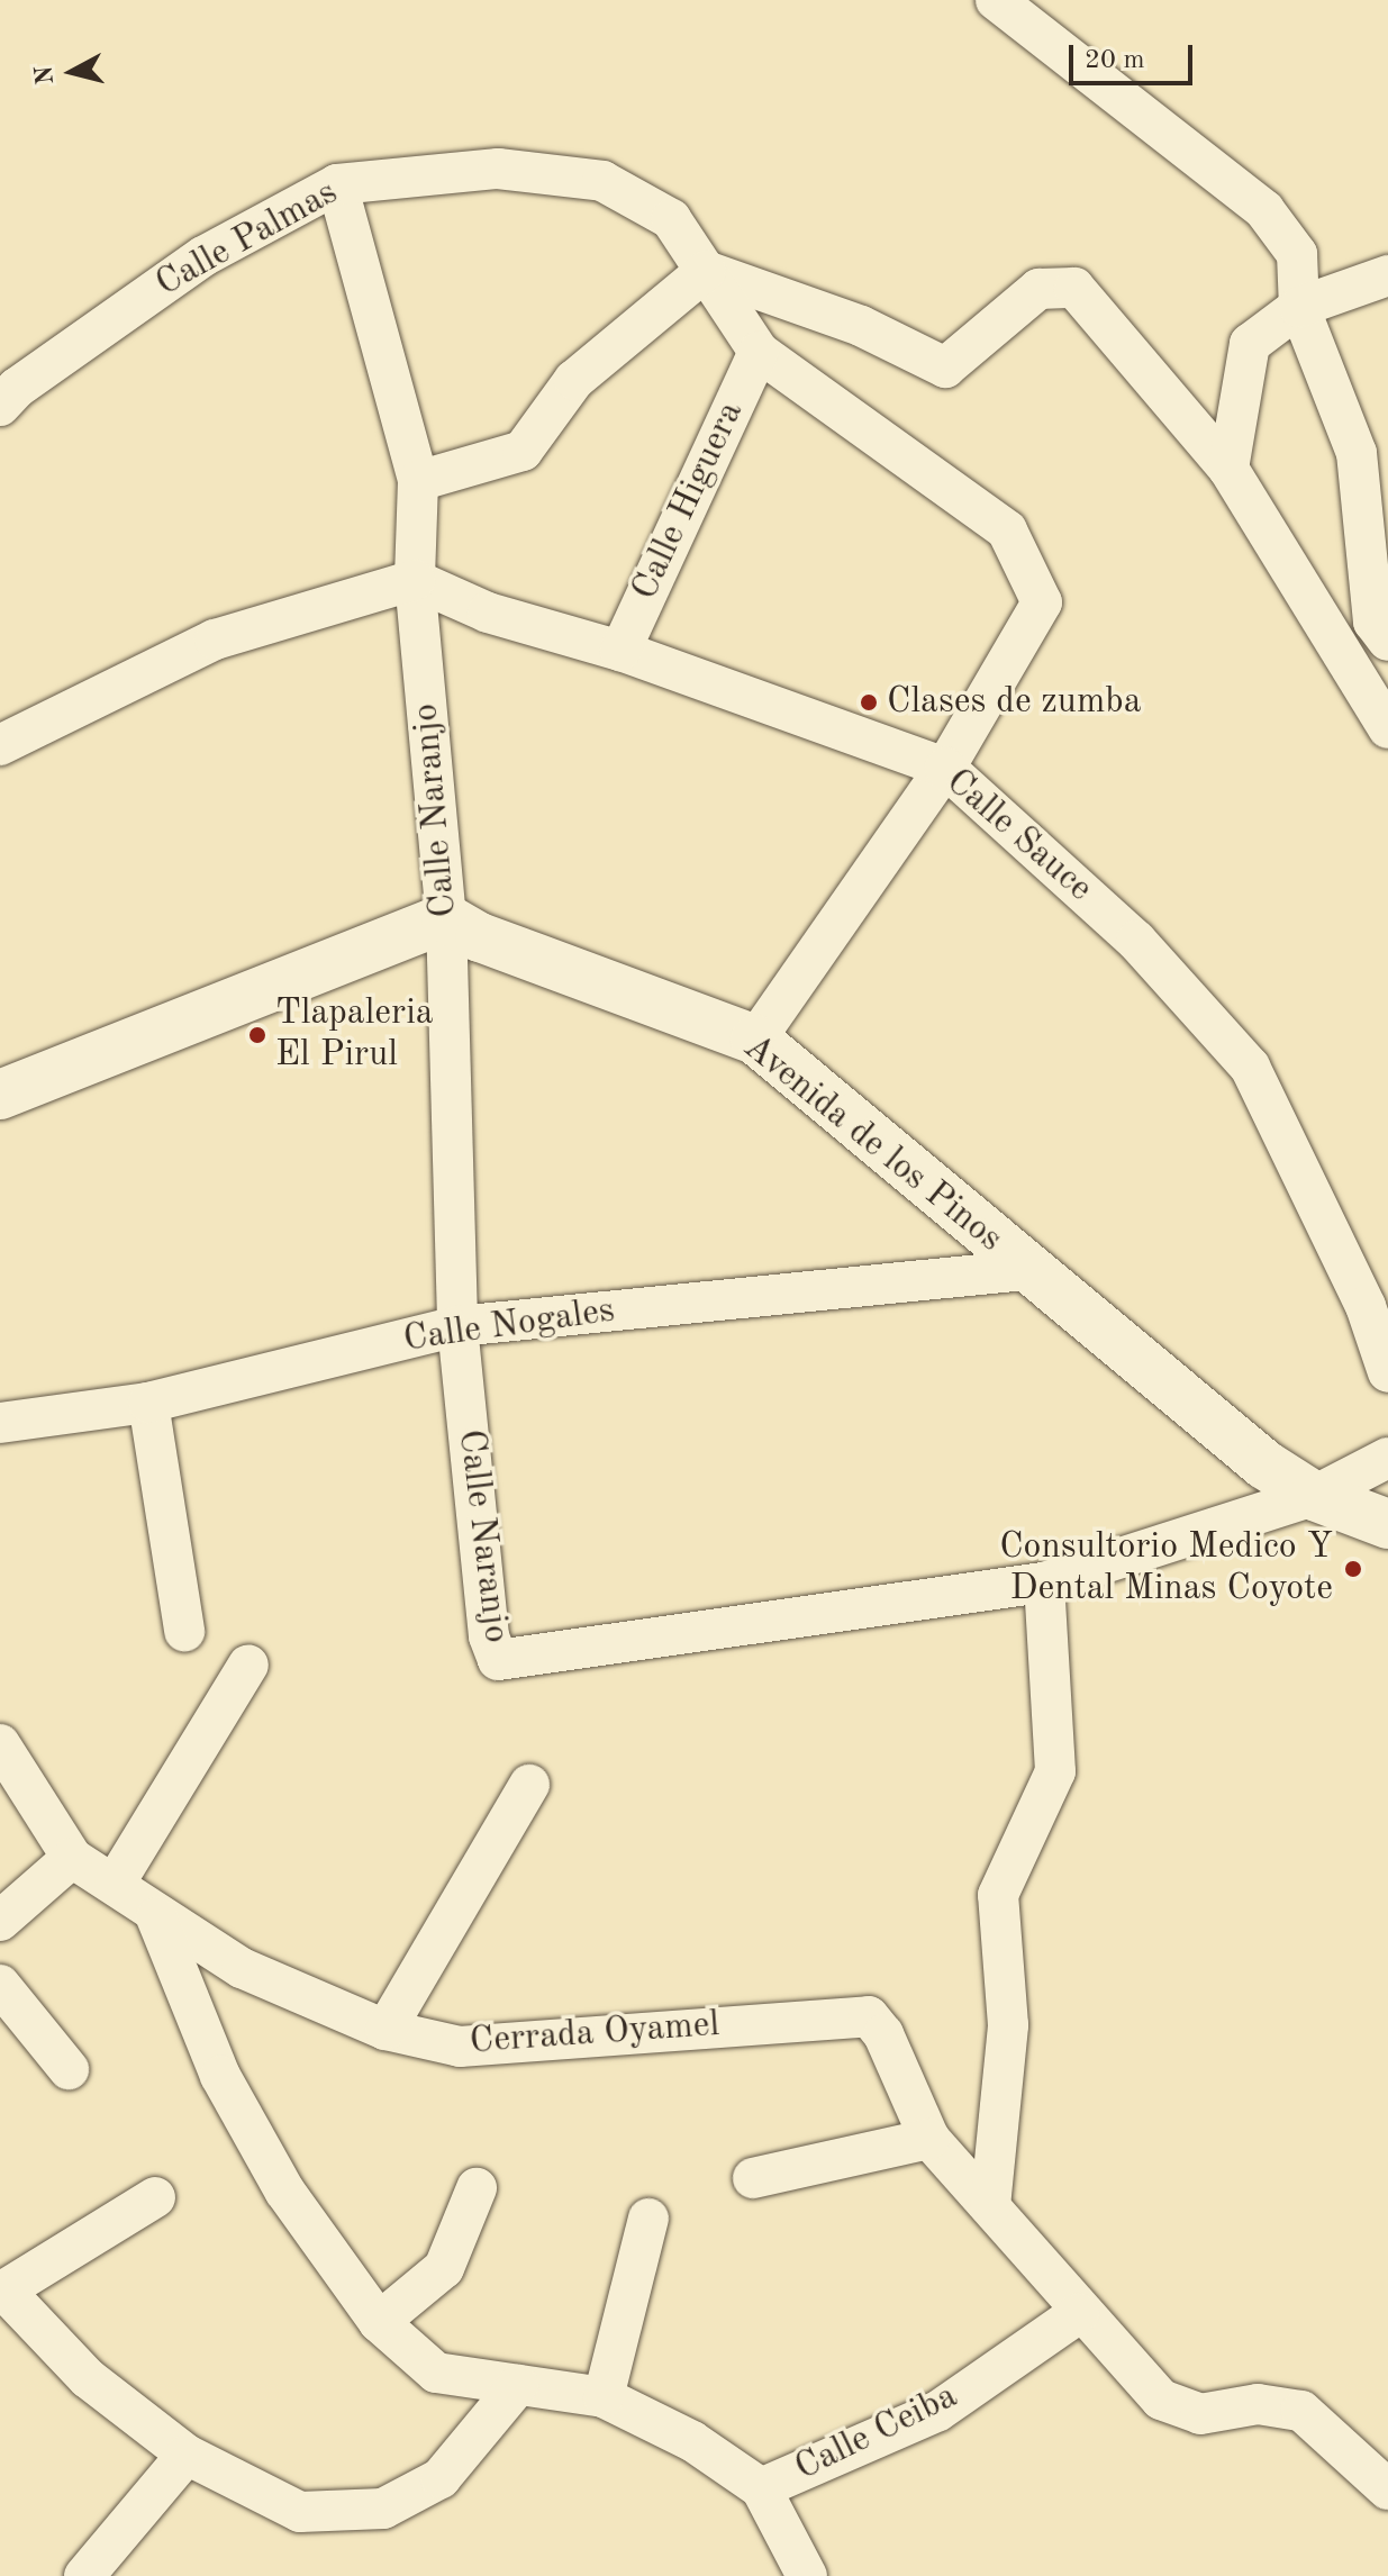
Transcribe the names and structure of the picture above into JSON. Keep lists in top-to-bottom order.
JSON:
{
  "streets": {
    "street": [
      "Calle Palmas",
      "Calle Higuera",
      "Calle Naranjo",
      "Calle Sauce",
      "Avenida de los Pinos",
      "Calle Nogales",
      "Cerrada Oyamel",
      "Calle Ceiba"
    ]
  },
  "crossings": [
    ["Calle Palmas", "Calle Higuera"],
    ["Calle Palmas", "Calle Naranjo"],
    ["Calle Higuera", "Calle Sauce"],
    ["Calle Naranjo", "Calle Sauce"],
    ["Calle Naranjo", "Avenida de los Pinos"],
    ["Calle Naranjo", "Calle Nogales"],
    ["Avenida de los Pinos", "Calle Nogales"],
    ["Cerrada Oyamel", "Calle Ceiba"]
  ],
  "places": ["Clases de zumba", "Tlapaleria El Pirul", "Consultorio Medico Y Dental Minas Coyote"],
  "scale_bar": "20 m",
  "north": "left"
}
